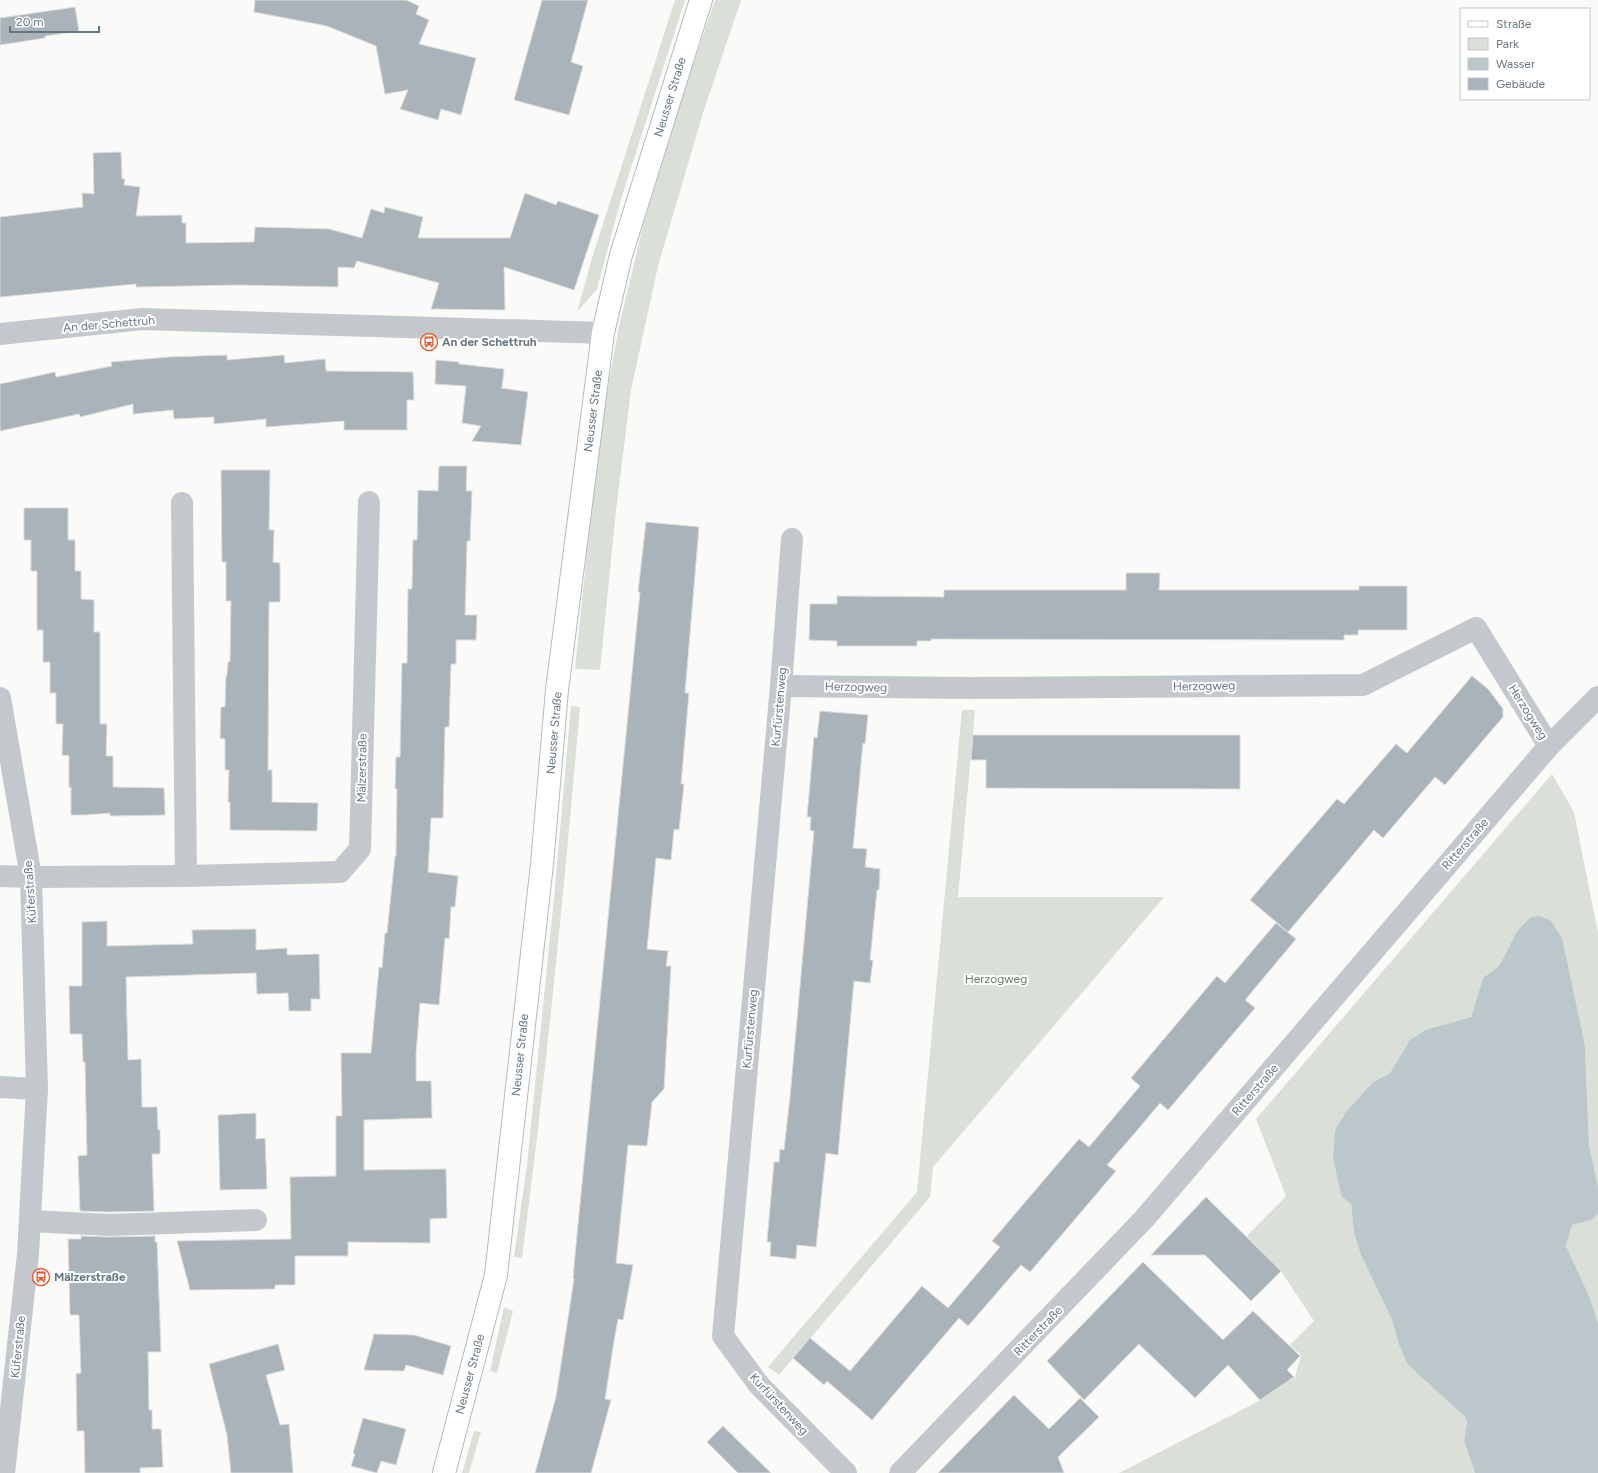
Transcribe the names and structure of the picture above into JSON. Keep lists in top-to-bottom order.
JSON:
{
  "streets": {
    "street": [
      "Neusser Straße",
      "An der Schettruh",
      "Herzogweg",
      "Kurfürstenweg",
      "Mälzerstraße",
      "Ritterstraße",
      "Küferstraße"
    ]
  },
  "crossings": [
    ["Neusser Straße", "An der Schettruh"],
    ["Herzogweg", "Kurfürstenweg"],
    ["Herzogweg", "Ritterstraße"],
    ["Mälzerstraße", "Küferstraße"]
  ],
  "parks": ["Herzogweg"],
  "places": {
    "bus stop": ["An der Schettruh", "Mälzerstraße"]
  },
  "legend": [
    "Straße",
    "Park",
    "Wasser",
    "Gebäude"
  ],
  "scale_bar": "20 m"
}
